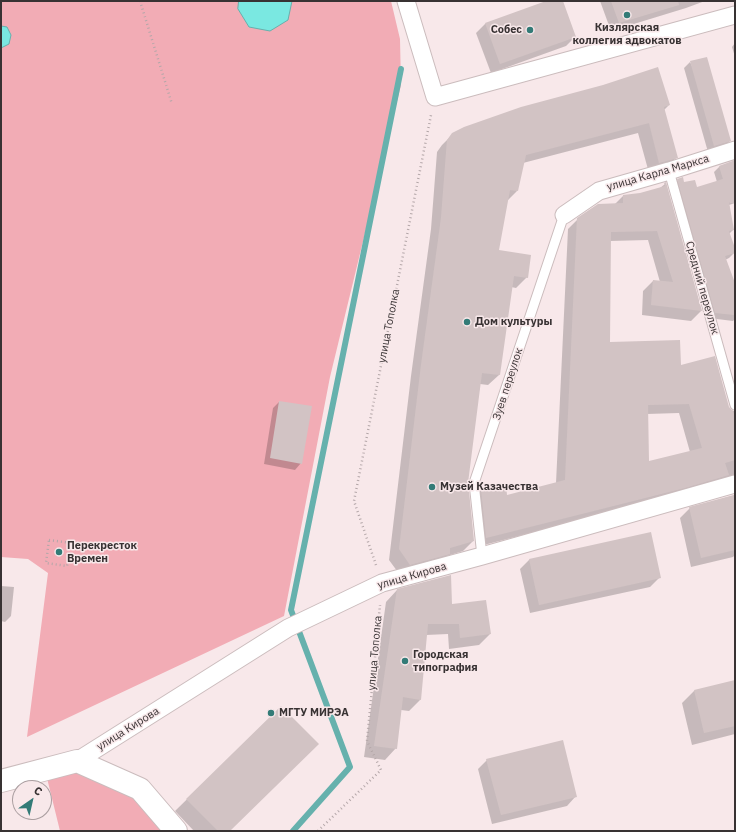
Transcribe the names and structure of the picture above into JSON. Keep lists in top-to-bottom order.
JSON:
{
  "streets": {
    "street": ["улица Карла Маркса", "улица Кирова"],
    "lane": ["Средний переулок", "Зуев переулок"],
    "path": ["улица Тополка"]
  },
  "crossings": [
    ["улица Карла Маркса", "Средний переулок"],
    ["улица Карла Маркса", "Зуев переулок"],
    ["улица Тополка", "улица Кирова"],
    ["Зуев переулок", "улица Кирова"]
  ],
  "places": [
    "Кизлярская коллегия адвокатов",
    "Собес",
    "Дом культуры",
    "Музей Казачества",
    "Перекресток Времен",
    "Городская типография",
    "МГТУ МИРЭА"
  ],
  "north": "top right"
}
